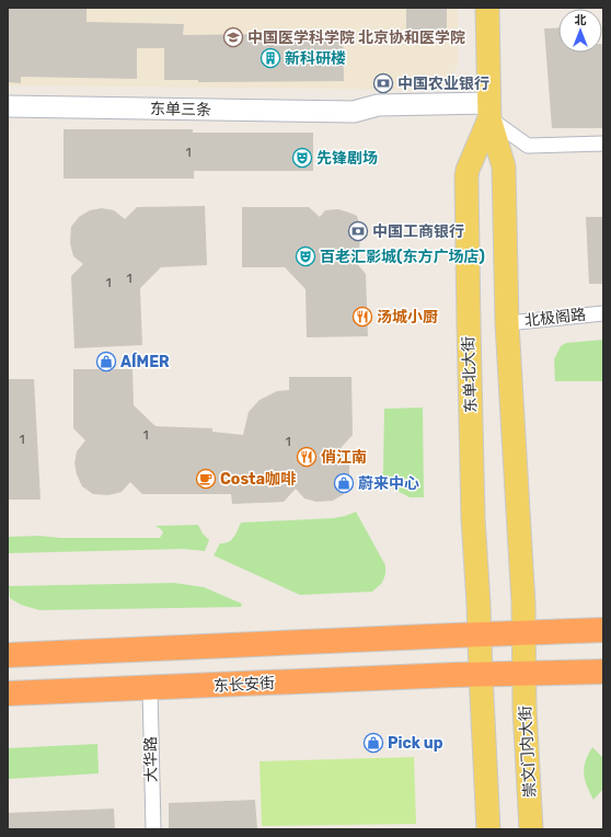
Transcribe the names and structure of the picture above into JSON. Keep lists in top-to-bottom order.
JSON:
{
  "streets": {
    "highway": ["东长安街"],
    "main road": ["东单北大街", "崇文门内大街"],
    "street": ["东单三条", "北极阁路", "大华路"]
  },
  "crossings": [
    ["东单三条", "东单北大街"],
    ["北极阁路", "东单北大街"],
    ["东单北大街", "东长安街"],
    ["东单北大街", "崇文门内大街"],
    ["东长安街", "崇文门内大街"],
    ["东长安街", "大华路"]
  ],
  "places": {
    "school or university": ["中国医学科学院 北京协和医学院"],
    "building": ["新科研楼"],
    "bank": ["中国农业银行", "中国工商银行"],
    "theatre": ["先锋剧场", "百老汇影城(东方广场店)"],
    "restaurant": ["汤城小厨", "俏江南"],
    "shop": ["AÍMER", "蔚来中心", "Pick up"],
    "cafe": ["Costa咖啡"]
  },
  "house_numbers": [
    "1",
    "1",
    "1",
    "1",
    "1",
    "1"
  ],
  "north": "top"
}
